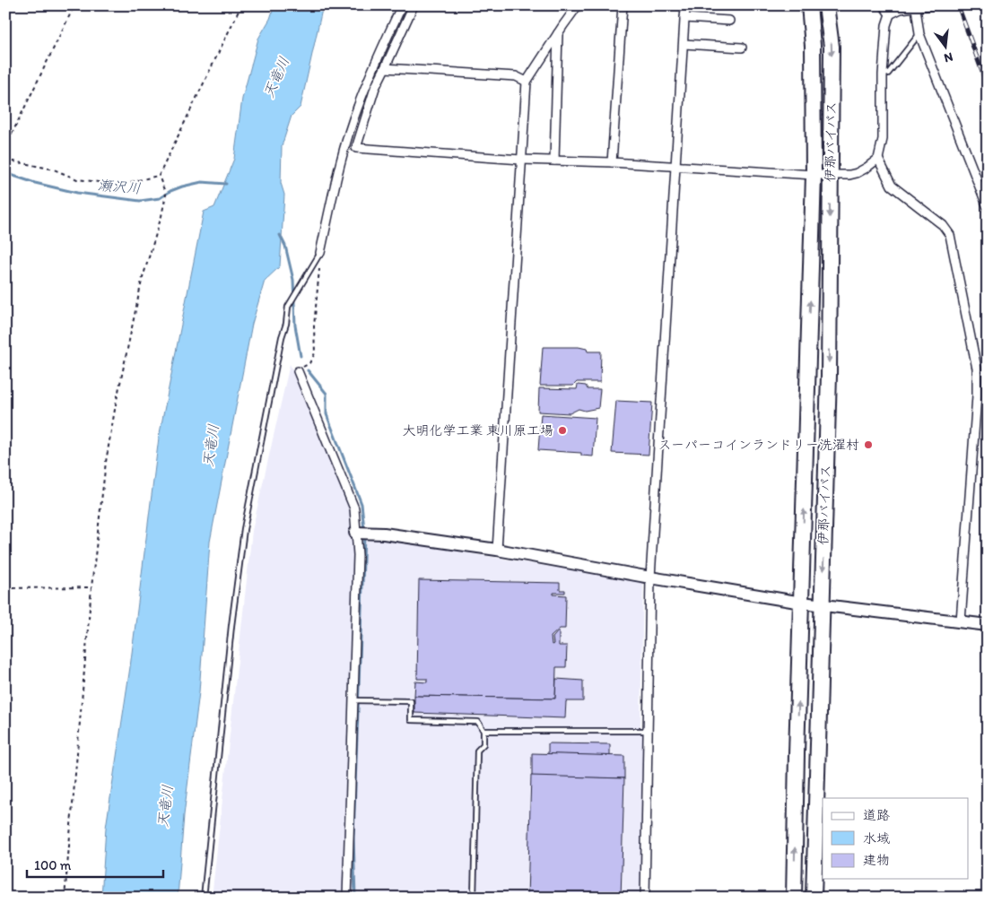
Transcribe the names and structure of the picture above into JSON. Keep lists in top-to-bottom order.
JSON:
{
  "streets": {
    "highway": ["伊那バイパス"]
  },
  "water": ["天竜川", "瀬沢川"],
  "places": ["大明化学工業 東川原工場", "スーパーコインランドリー洗濯村"],
  "legend": ["道路", "水域", "建物"],
  "scale_bar": "100 m",
  "north": "bottom"
}
